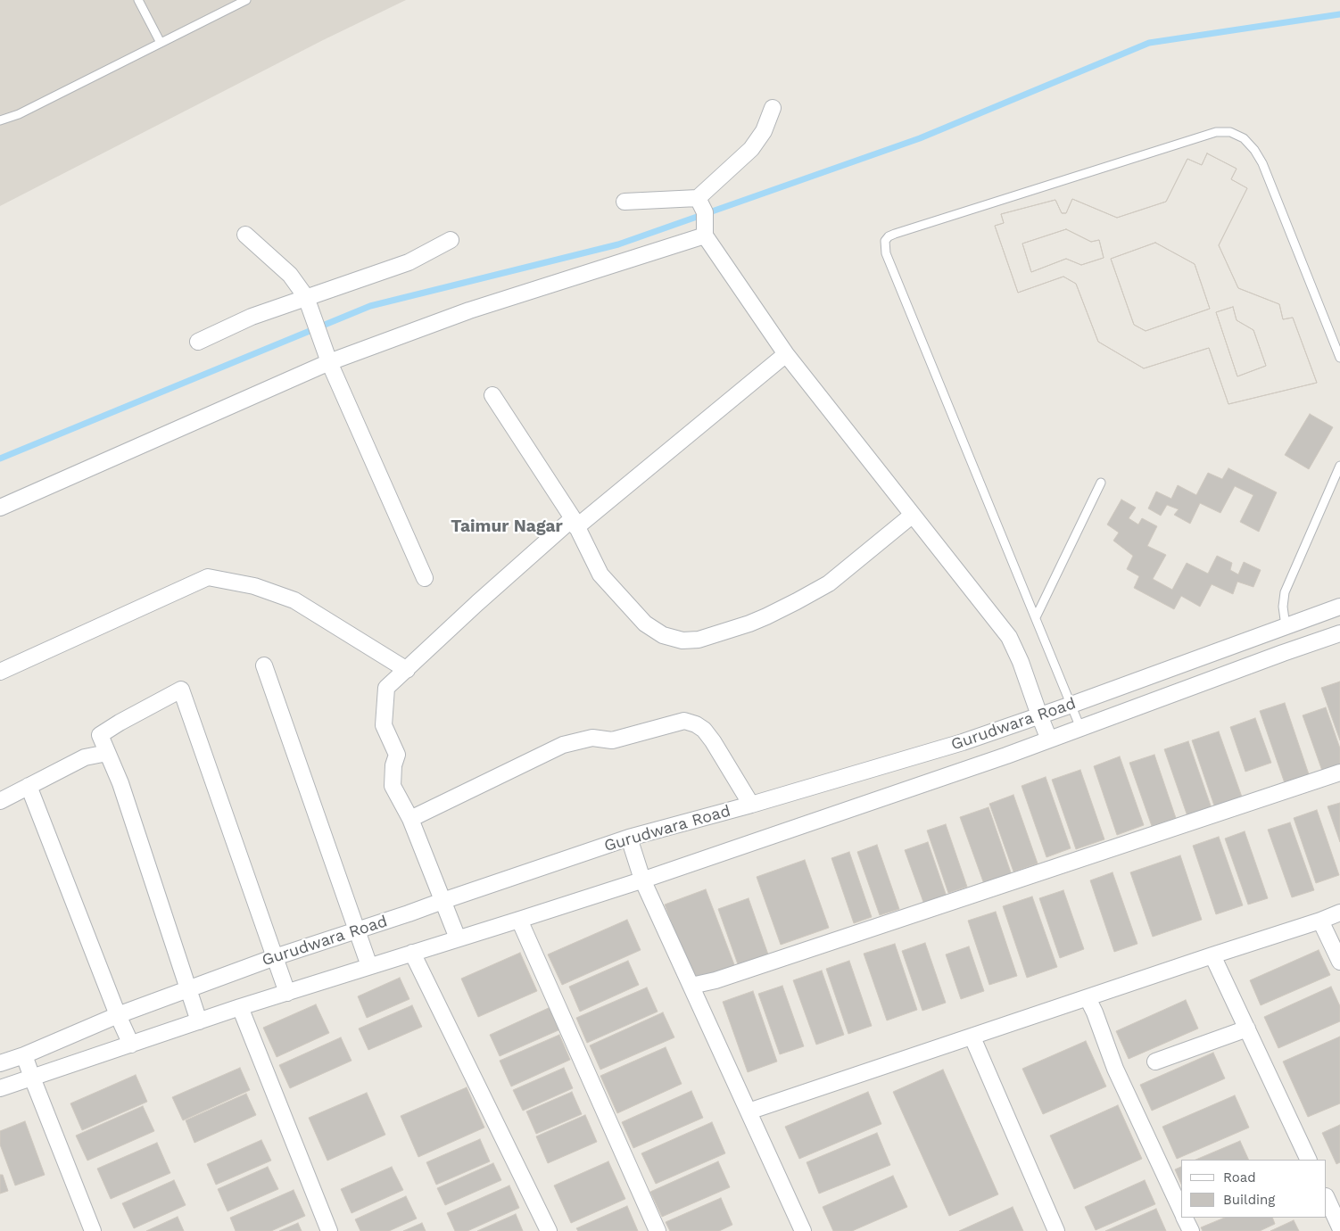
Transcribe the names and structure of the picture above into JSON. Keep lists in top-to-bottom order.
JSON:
{
  "streets": {
    "street": ["Gurudwara Road"]
  },
  "districts": ["Taimur Nagar"],
  "legend": ["Road", "Building"]
}
